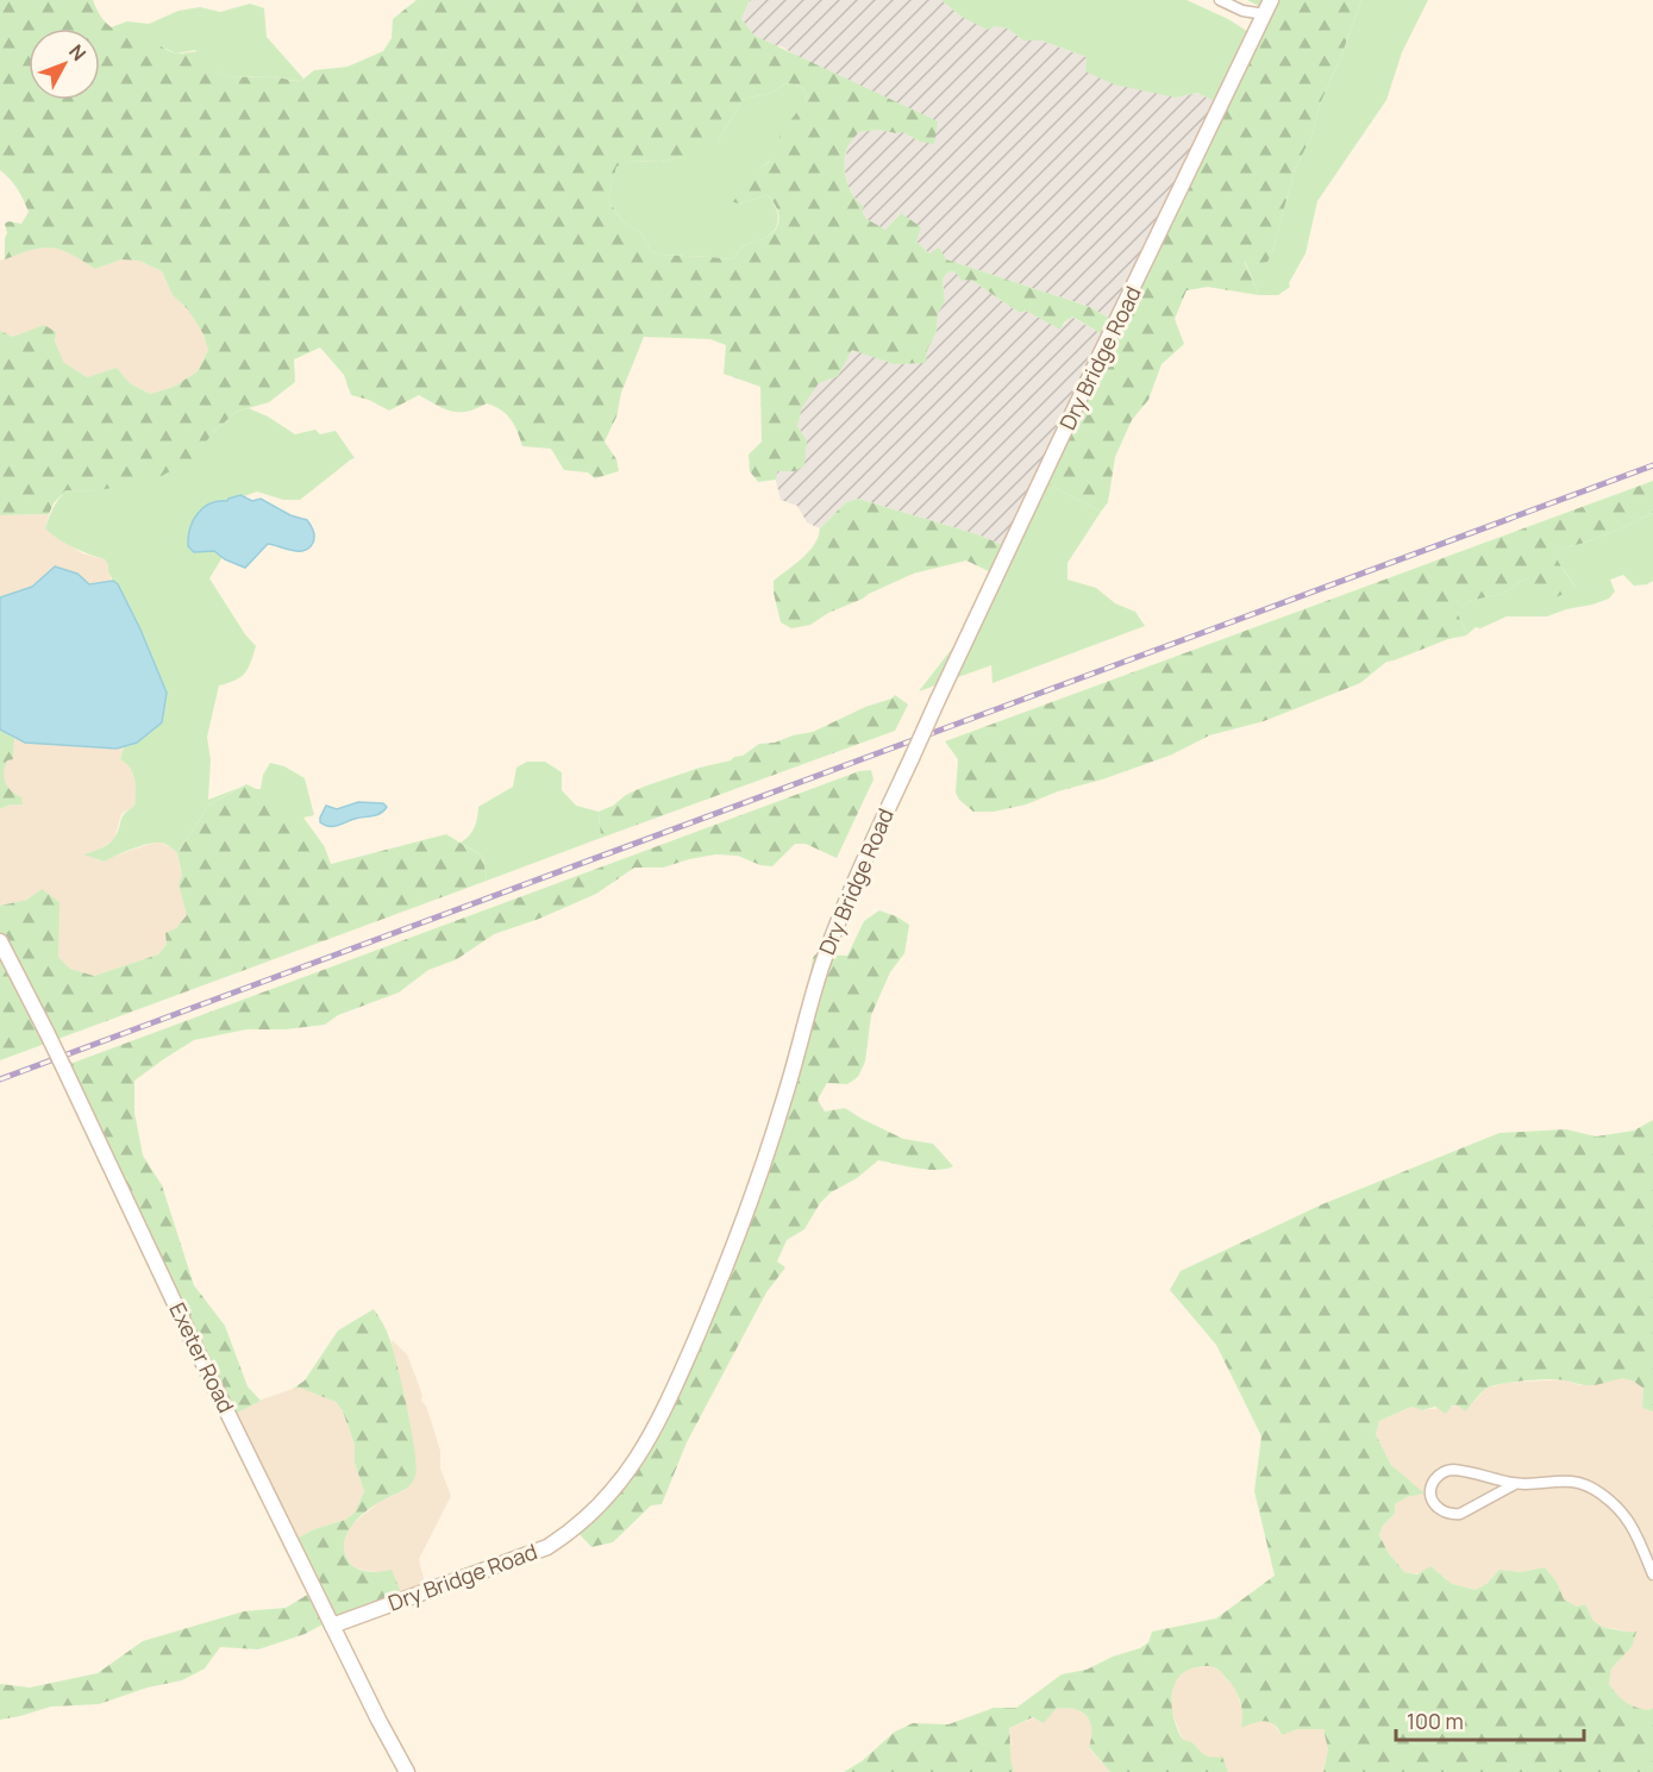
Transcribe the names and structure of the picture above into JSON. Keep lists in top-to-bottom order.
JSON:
{
  "streets": {
    "street": ["Dry Bridge Road", "Exeter Road"]
  },
  "crossings": [
    ["Dry Bridge Road", "Exeter Road"]
  ],
  "scale_bar": "100 m",
  "north": "top right"
}
